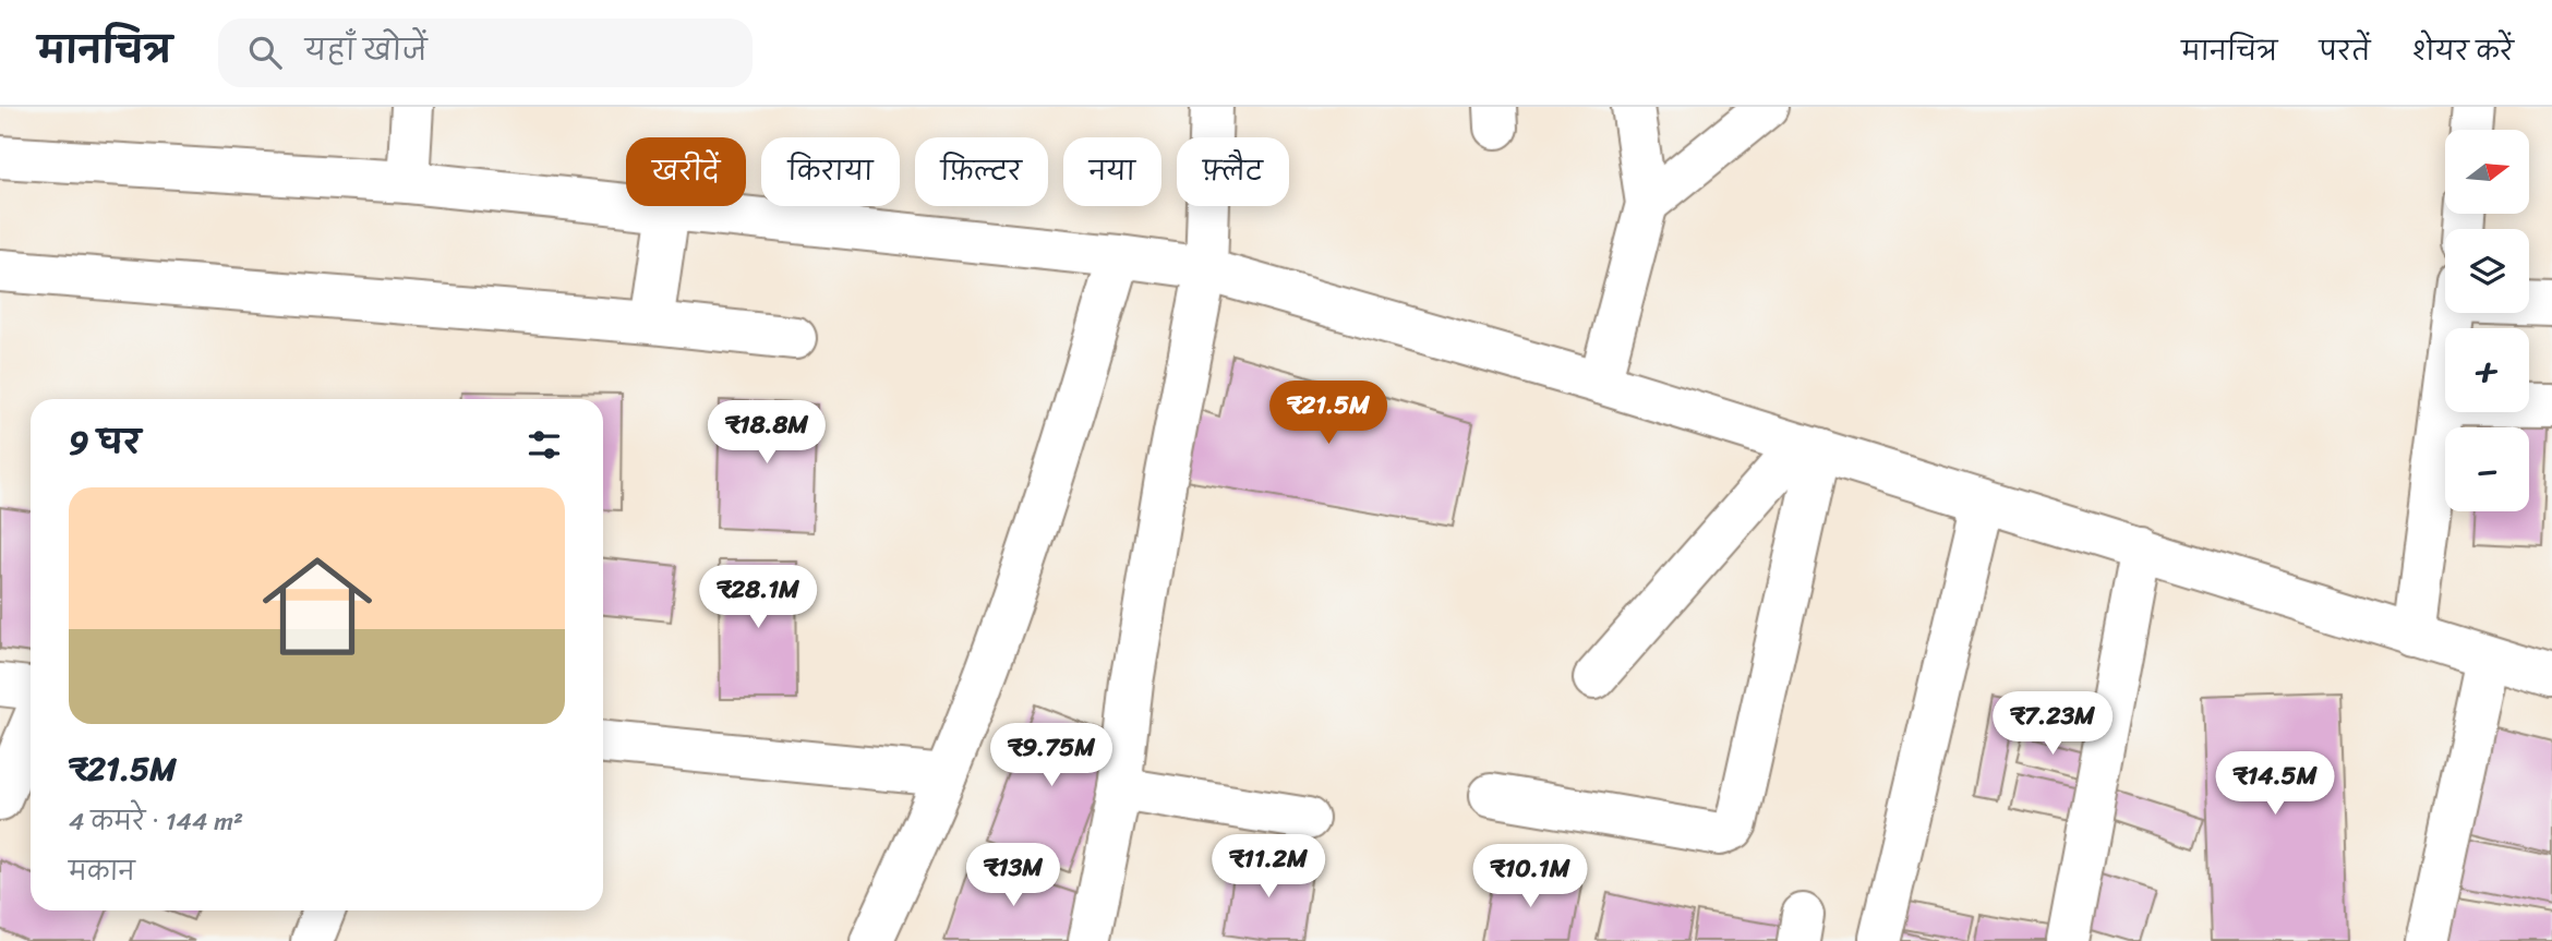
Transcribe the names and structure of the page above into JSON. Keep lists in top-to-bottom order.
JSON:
{
  "north": "right",
  "page": {
    "header": "मानचित्र",
    "search": "यहाँ खोजें",
    "nav": ["मानचित्र", "परतें", "शेयर करें"],
    "map_buttons": ["+", "−"],
    "chip": [
      "खरीदें",
      "किराया",
      "फ़िल्टर",
      "नया",
      "फ़्लैट"
    ],
    "price": [
      "₹21.5M",
      "₹18.8M",
      "₹28.1M",
      "₹7.23M",
      "₹9.75M",
      "₹14.5M",
      "₹11.2M",
      "₹13M",
      "₹10.1M"
    ],
    "heading": "9 घर",
    "list": [
      {
        "name": "₹21.5M",
        "note": "4 कमरे · 144 m² · मकान"
      }
    ]
  }
}
